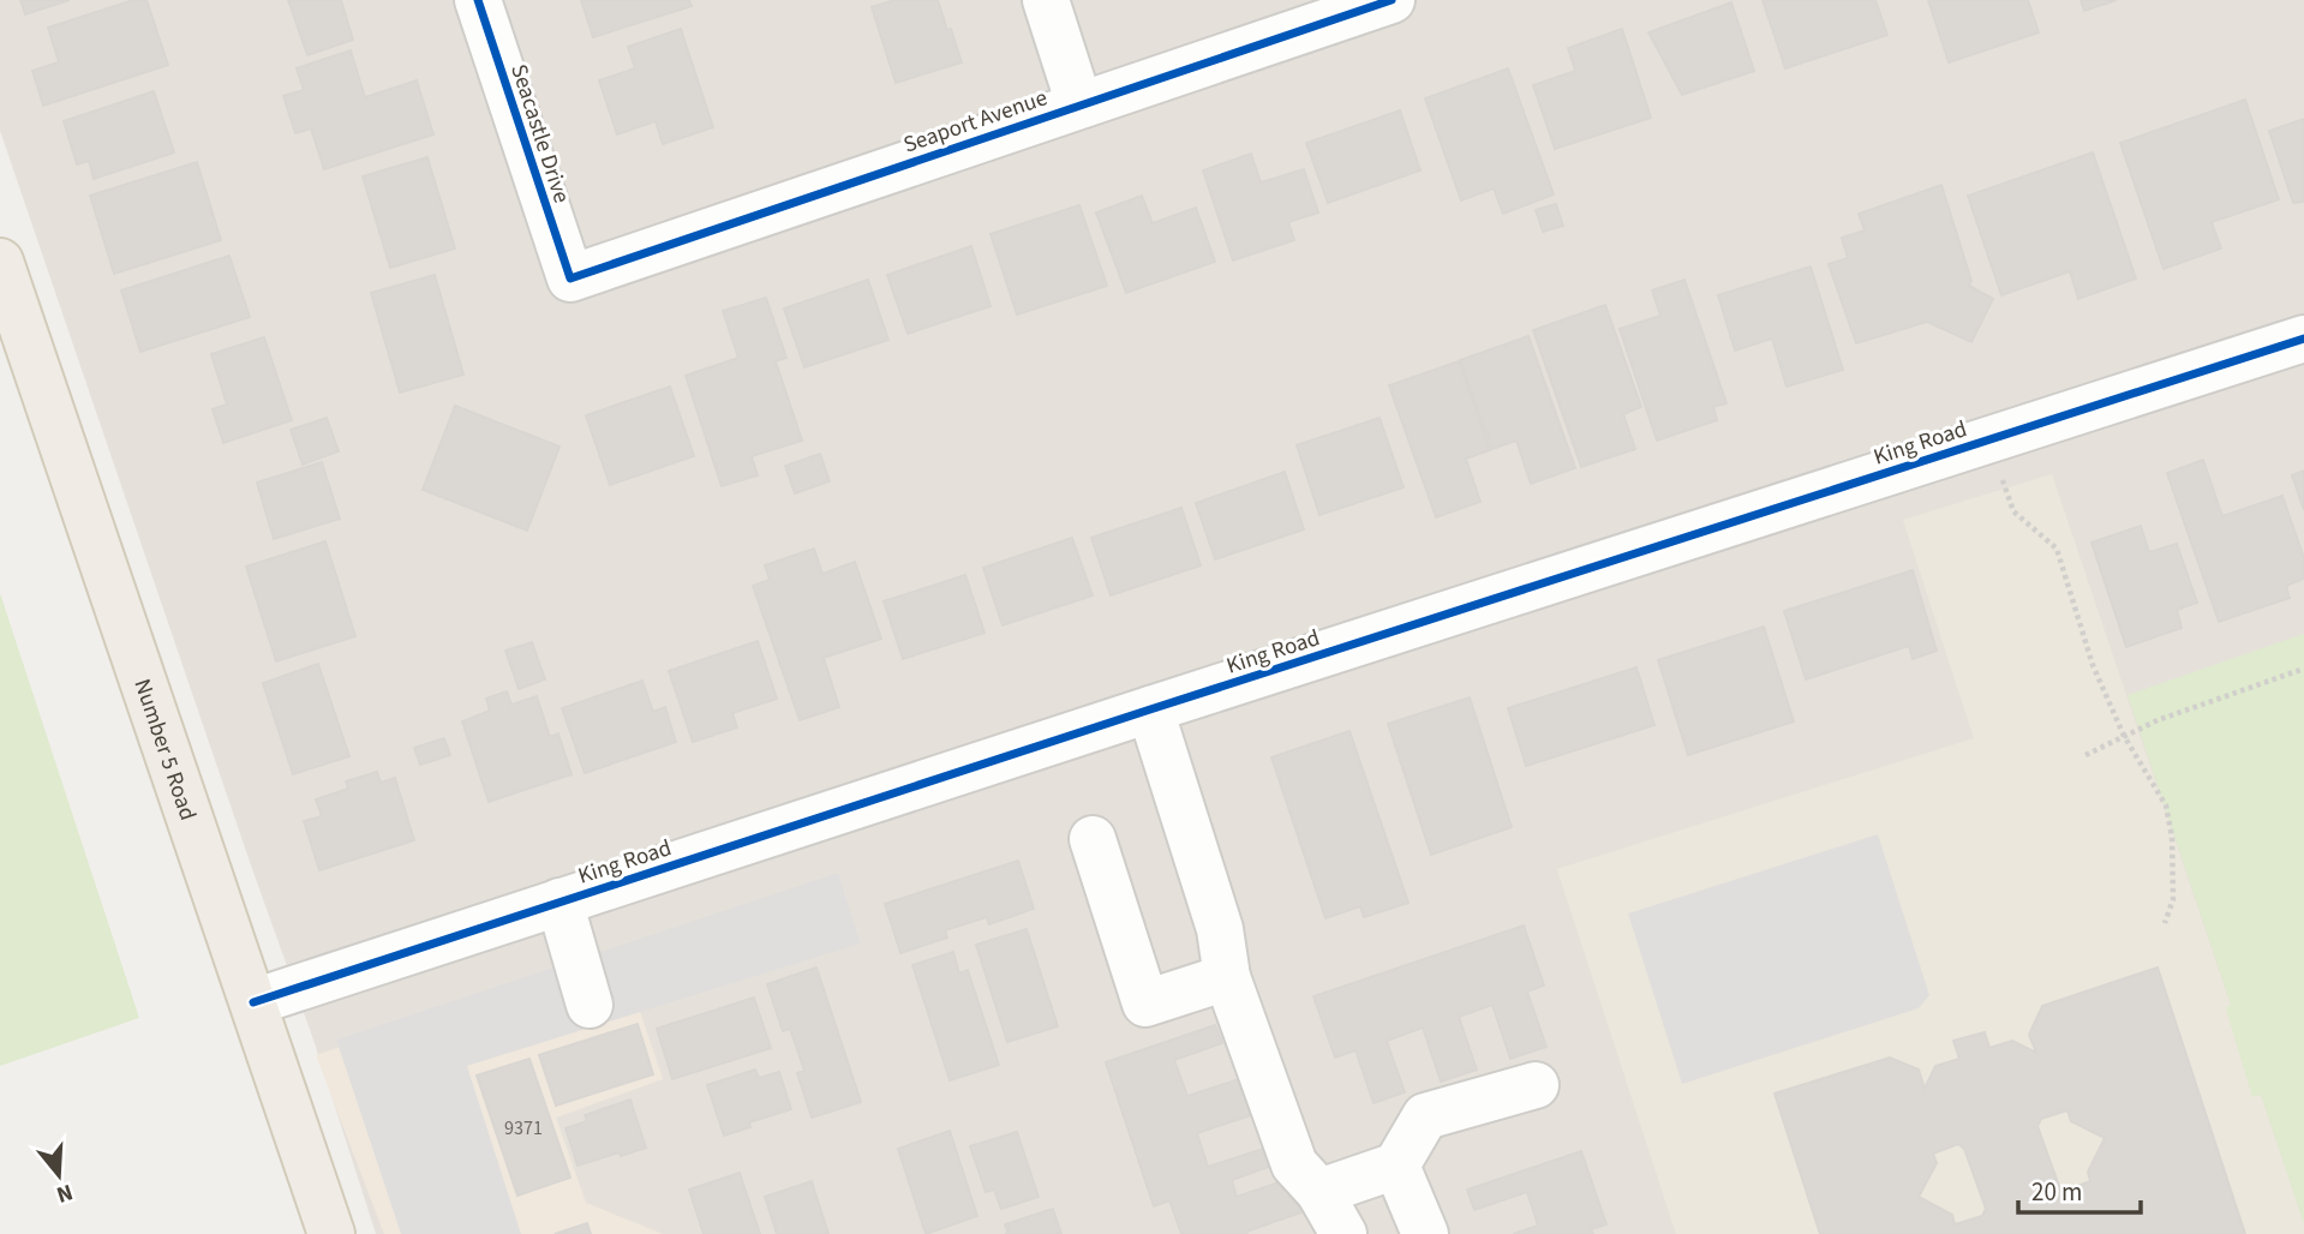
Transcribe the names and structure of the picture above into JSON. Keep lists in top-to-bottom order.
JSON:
{
  "streets": {
    "main road": ["Number 5 Road"],
    "street": ["Seaport Avenue", "Seacastle Drive", "King Road"]
  },
  "crossings": [
    ["Seaport Avenue", "Seacastle Drive"],
    ["King Road", "Number 5 Road"]
  ],
  "house_numbers": ["9371"],
  "scale_bar": "20 m",
  "north": "bottom"
}
